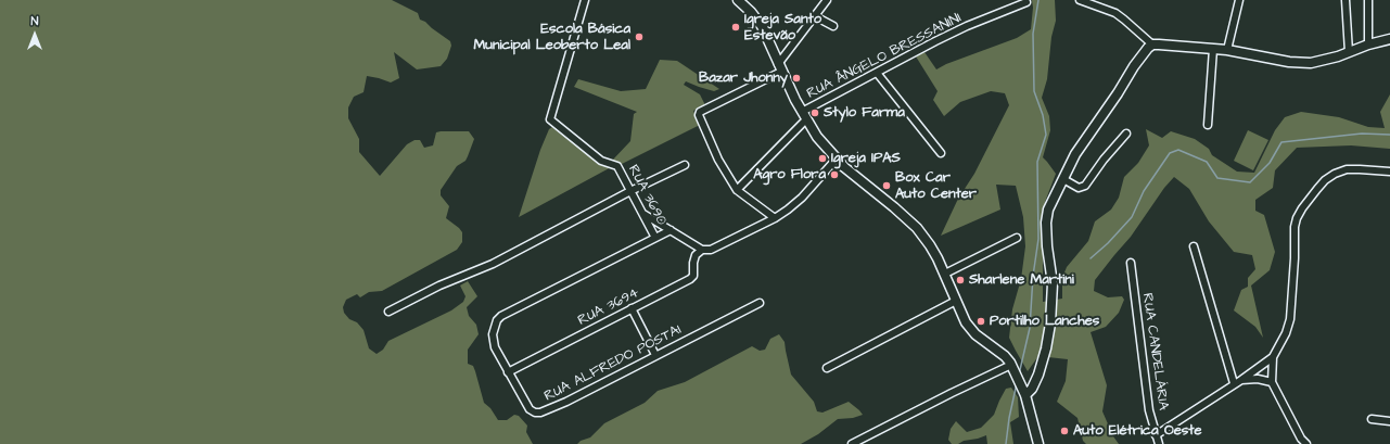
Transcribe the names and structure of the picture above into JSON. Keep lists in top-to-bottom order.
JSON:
{
  "streets": {
    "street": [
      "RUA ÂNGELO BRESSANINI",
      "RUA 3690",
      "RUA 3694",
      "RUA CANDELÁRIA",
      "RUA ALFREDO POSTAI"
    ]
  },
  "crossings": [
    ["RUA 3690", "RUA ALFREDO POSTAI"],
    ["RUA 3694", "RUA ALFREDO POSTAI"]
  ],
  "places": [
    "Igreja Santo Estevão",
    "Escola Básica Municipal Leoberto Leal",
    "Bazar Jhonny",
    "Stylo Farma",
    "Igreja IPAS",
    "Agro Flora",
    "Box Car Auto Center",
    "Sharlene Martini",
    "Portilho Lanches",
    "Auto Elétrica Oeste"
  ],
  "north": "top"
}
